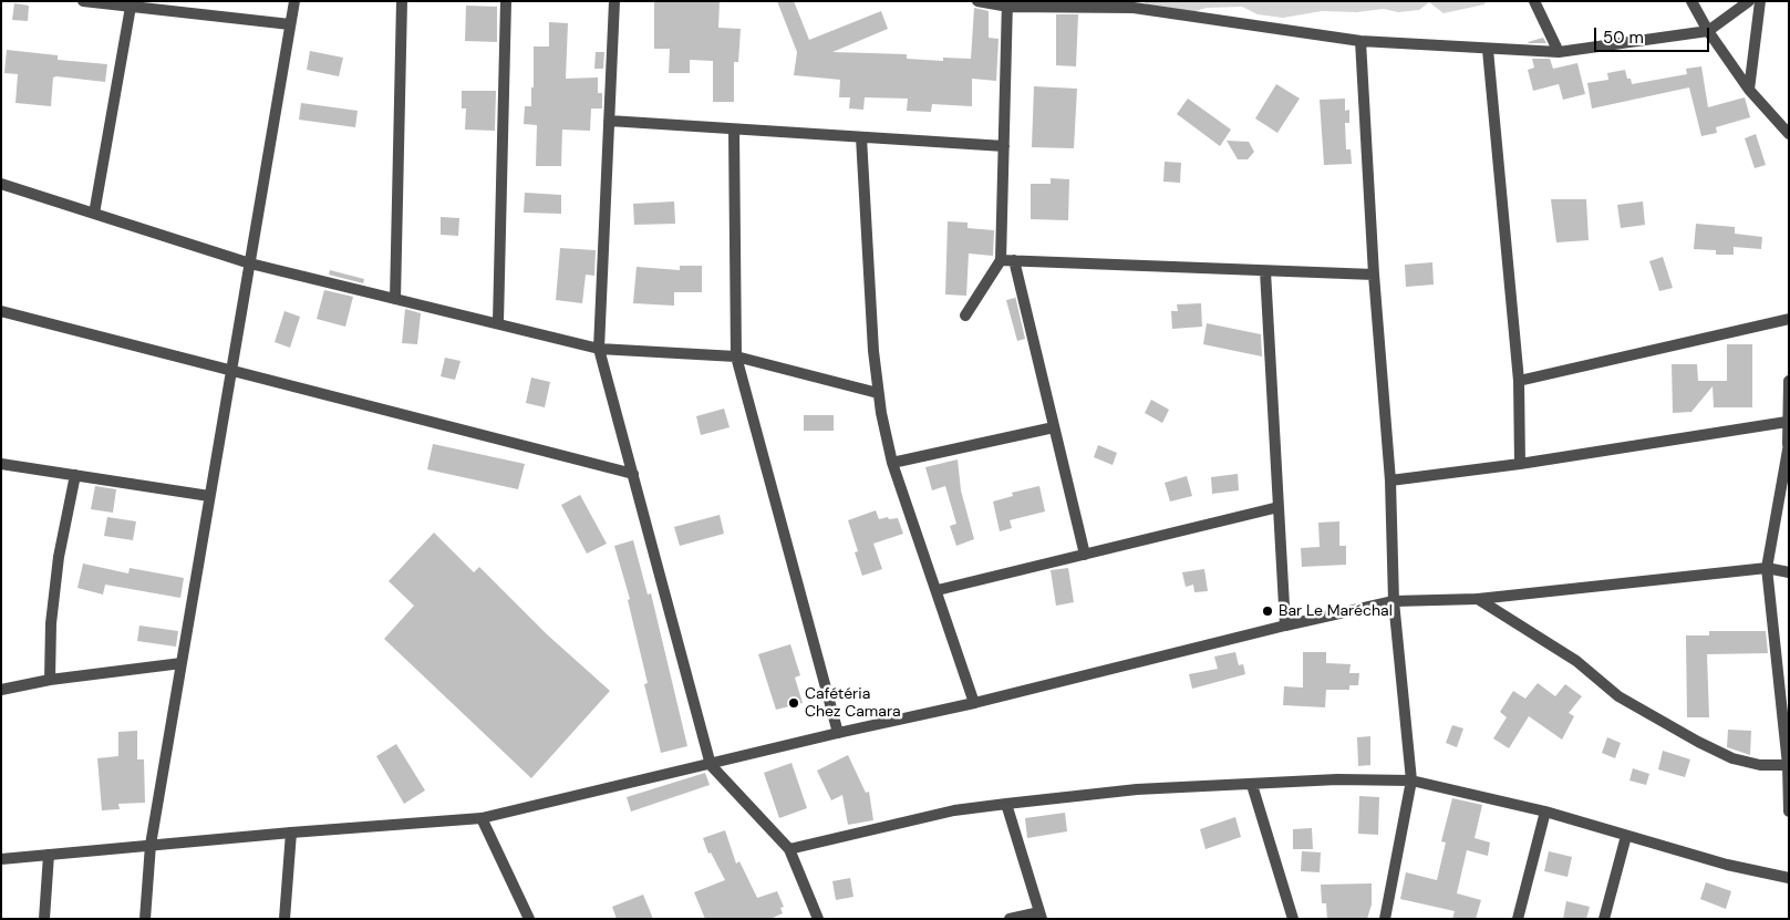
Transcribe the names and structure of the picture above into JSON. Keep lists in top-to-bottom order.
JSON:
{
  "places": ["Bar Le Maréchal", "Cafétéria Chez Camara"],
  "scale_bar": "50 m"
}
